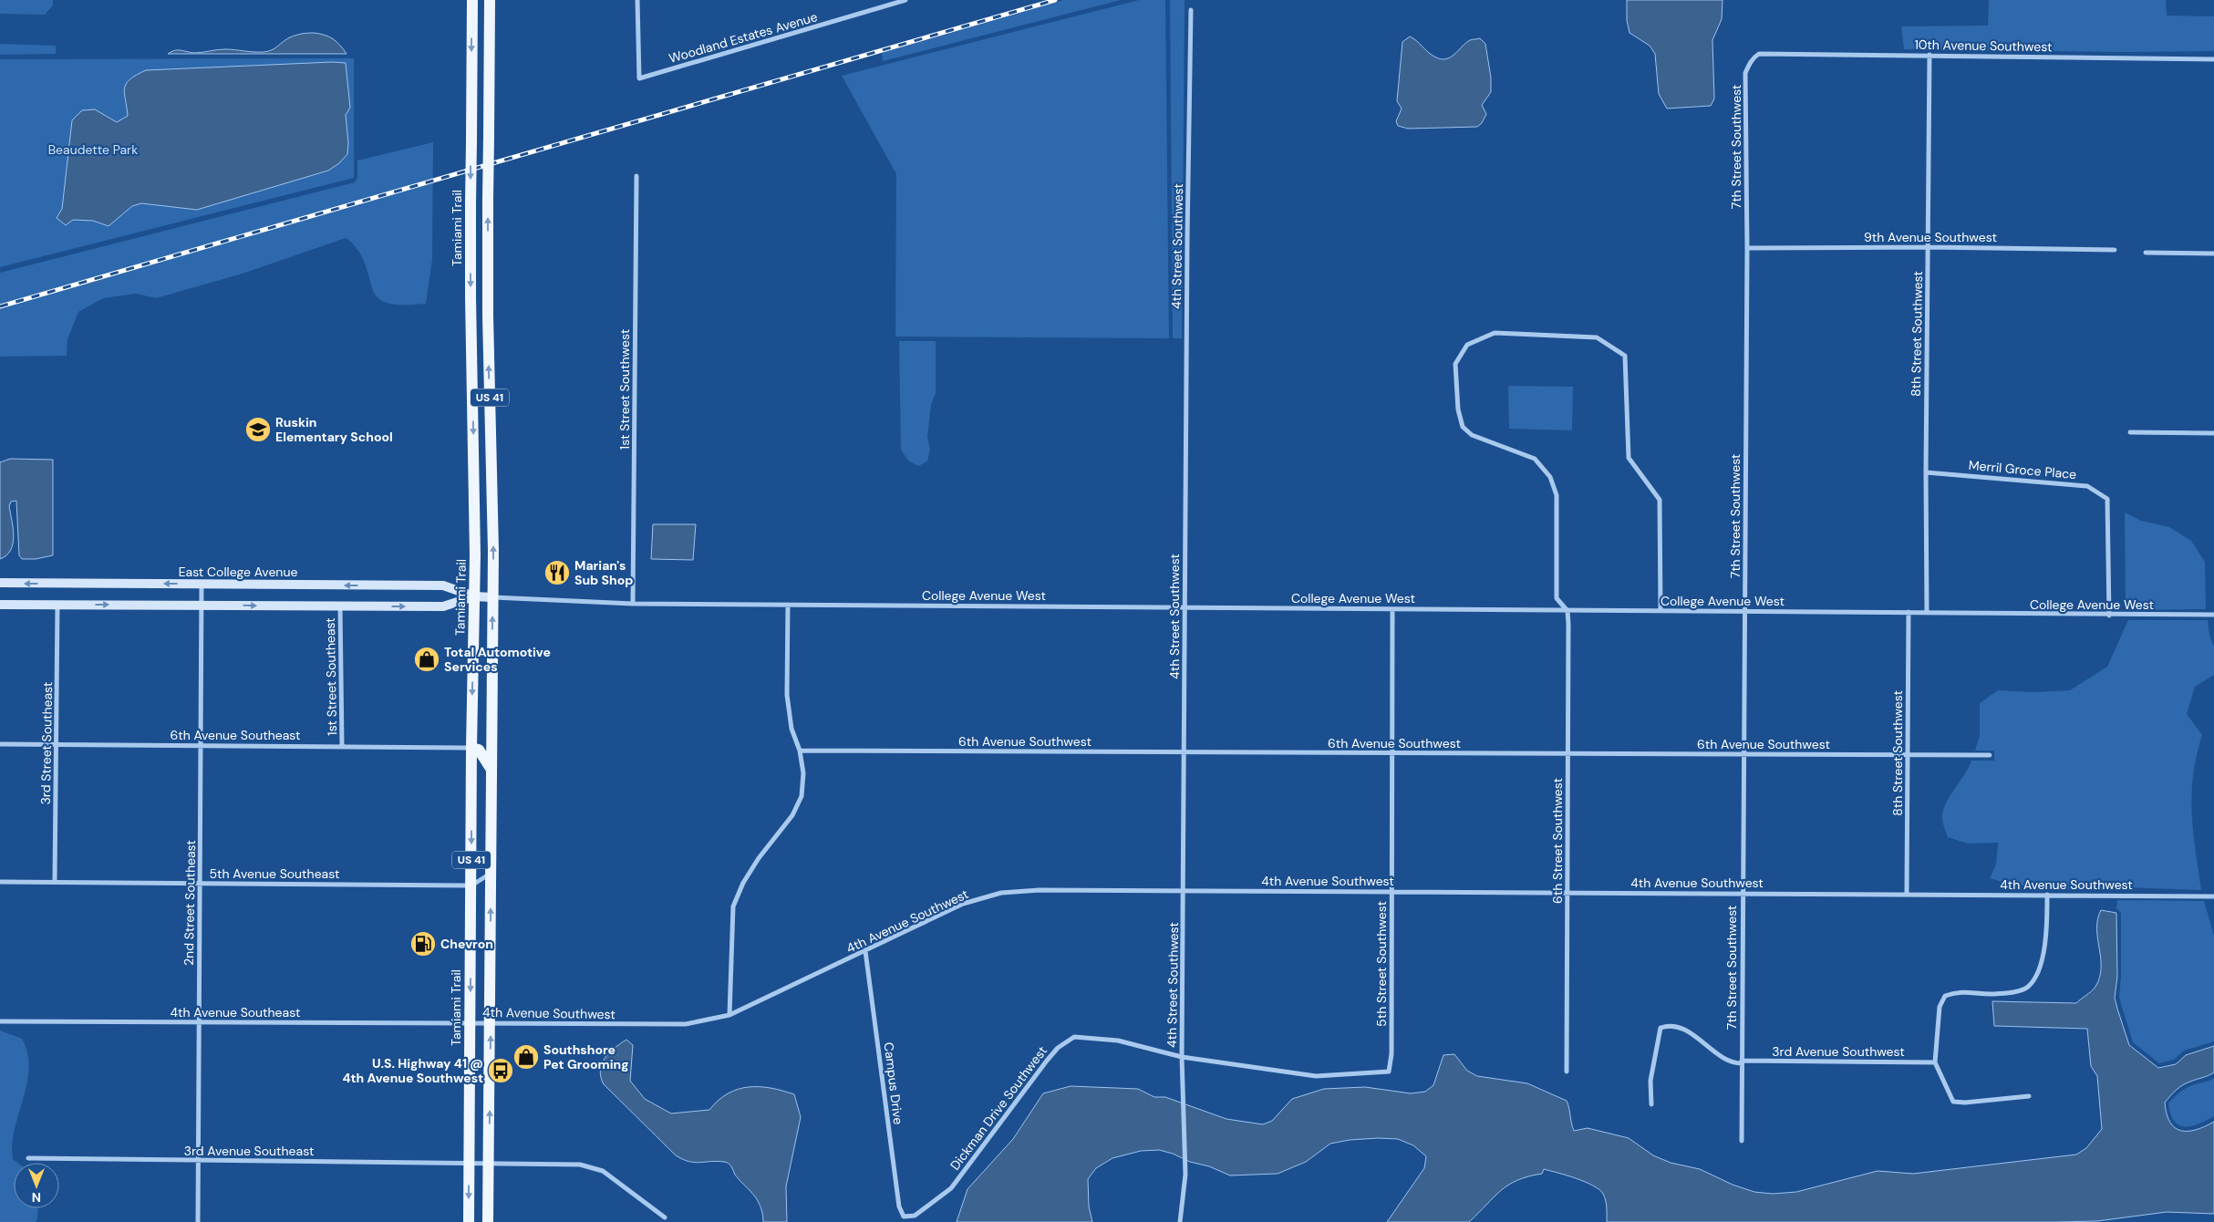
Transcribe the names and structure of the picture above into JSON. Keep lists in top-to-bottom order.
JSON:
{
  "streets": {
    "main road": ["Tamiami Trail", "US 41", "East College Avenue"],
    "street": [
      "Woodland Estates Avenue",
      "10th Avenue Southwest",
      "7th Street Southwest",
      "9th Avenue Southwest",
      "4th Street Southwest",
      "8th Street Southwest",
      "1st Street Southwest",
      "Merril Groce Place",
      "College Avenue West",
      "1st Street Southeast",
      "6th Avenue Southeast",
      "6th Avenue Southwest",
      "3rd Street Southeast",
      "6th Street Southwest",
      "5th Avenue Southeast",
      "4th Avenue Southwest",
      "2nd Street Southeast",
      "5th Street Southwest",
      "4th Avenue Southeast",
      "3rd Avenue Southwest",
      "Campus Drive",
      "Dickman Drive Southwest",
      "3rd Avenue Southeast"
    ]
  },
  "crossings": [
    ["10th Avenue Southwest", "7th Street Southwest"],
    ["10th Avenue Southwest", "8th Street Southwest"],
    ["7th Street Southwest", "9th Avenue Southwest"],
    ["7th Street Southwest", "College Avenue West"],
    ["7th Street Southwest", "6th Avenue Southwest"],
    ["7th Street Southwest", "4th Avenue Southwest"],
    ["7th Street Southwest", "3rd Avenue Southwest"],
    ["Tamiami Trail", "East College Avenue"],
    ["Tamiami Trail", "6th Avenue Southeast"],
    ["Tamiami Trail", "5th Avenue Southeast"],
    ["Tamiami Trail", "4th Avenue Southwest"],
    ["Tamiami Trail", "4th Avenue Southeast"],
    ["Tamiami Trail", "3rd Avenue Southeast"],
    ["9th Avenue Southwest", "8th Street Southwest"],
    ["4th Street Southwest", "College Avenue West"],
    ["4th Street Southwest", "6th Avenue Southwest"],
    ["4th Street Southwest", "4th Avenue Southwest"],
    ["4th Street Southwest", "Dickman Drive Southwest"],
    ["8th Street Southwest", "Merril Groce Place"],
    ["8th Street Southwest", "College Avenue West"],
    ["8th Street Southwest", "6th Avenue Southwest"],
    ["8th Street Southwest", "4th Avenue Southwest"],
    ["1st Street Southwest", "College Avenue West"],
    ["US 41", "East College Avenue"],
    ["US 41", "College Avenue West"],
    ["US 41", "4th Avenue Southwest"],
    ["Merril Groce Place", "College Avenue West"],
    ["East College Avenue", "College Avenue West"],
    ["East College Avenue", "1st Street Southeast"],
    ["East College Avenue", "3rd Street Southeast"],
    ["East College Avenue", "2nd Street Southeast"],
    ["College Avenue West", "6th Street Southwest"],
    ["College Avenue West", "5th Street Southwest"],
    ["1st Street Southeast", "6th Avenue Southeast"],
    ["6th Avenue Southeast", "3rd Street Southeast"],
    ["6th Avenue Southeast", "2nd Street Southeast"],
    ["6th Avenue Southwest", "6th Street Southwest"],
    ["6th Avenue Southwest", "5th Street Southwest"],
    ["3rd Street Southeast", "5th Avenue Southeast"],
    ["6th Street Southwest", "4th Avenue Southwest"],
    ["5th Avenue Southeast", "2nd Street Southeast"],
    ["4th Avenue Southwest", "5th Street Southwest"],
    ["4th Avenue Southwest", "4th Avenue Southeast"],
    ["4th Avenue Southwest", "Campus Drive"],
    ["2nd Street Southeast", "4th Avenue Southeast"],
    ["2nd Street Southeast", "3rd Avenue Southeast"],
    ["5th Street Southwest", "Dickman Drive Southwest"],
    ["Campus Drive", "Dickman Drive Southwest"]
  ],
  "parks": ["Beaudette Park"],
  "places": {
    "school or university": ["Ruskin Elementary School"],
    "restaurant": ["Marian's Sub Shop"],
    "shop": ["Total Automotive Services", "Southshore Pet Grooming"],
    "fuel station": ["Chevron"],
    "bus stop": ["U.S. Highway 41 @ 4th Avenue Southwest"]
  },
  "north": "bottom"
}
